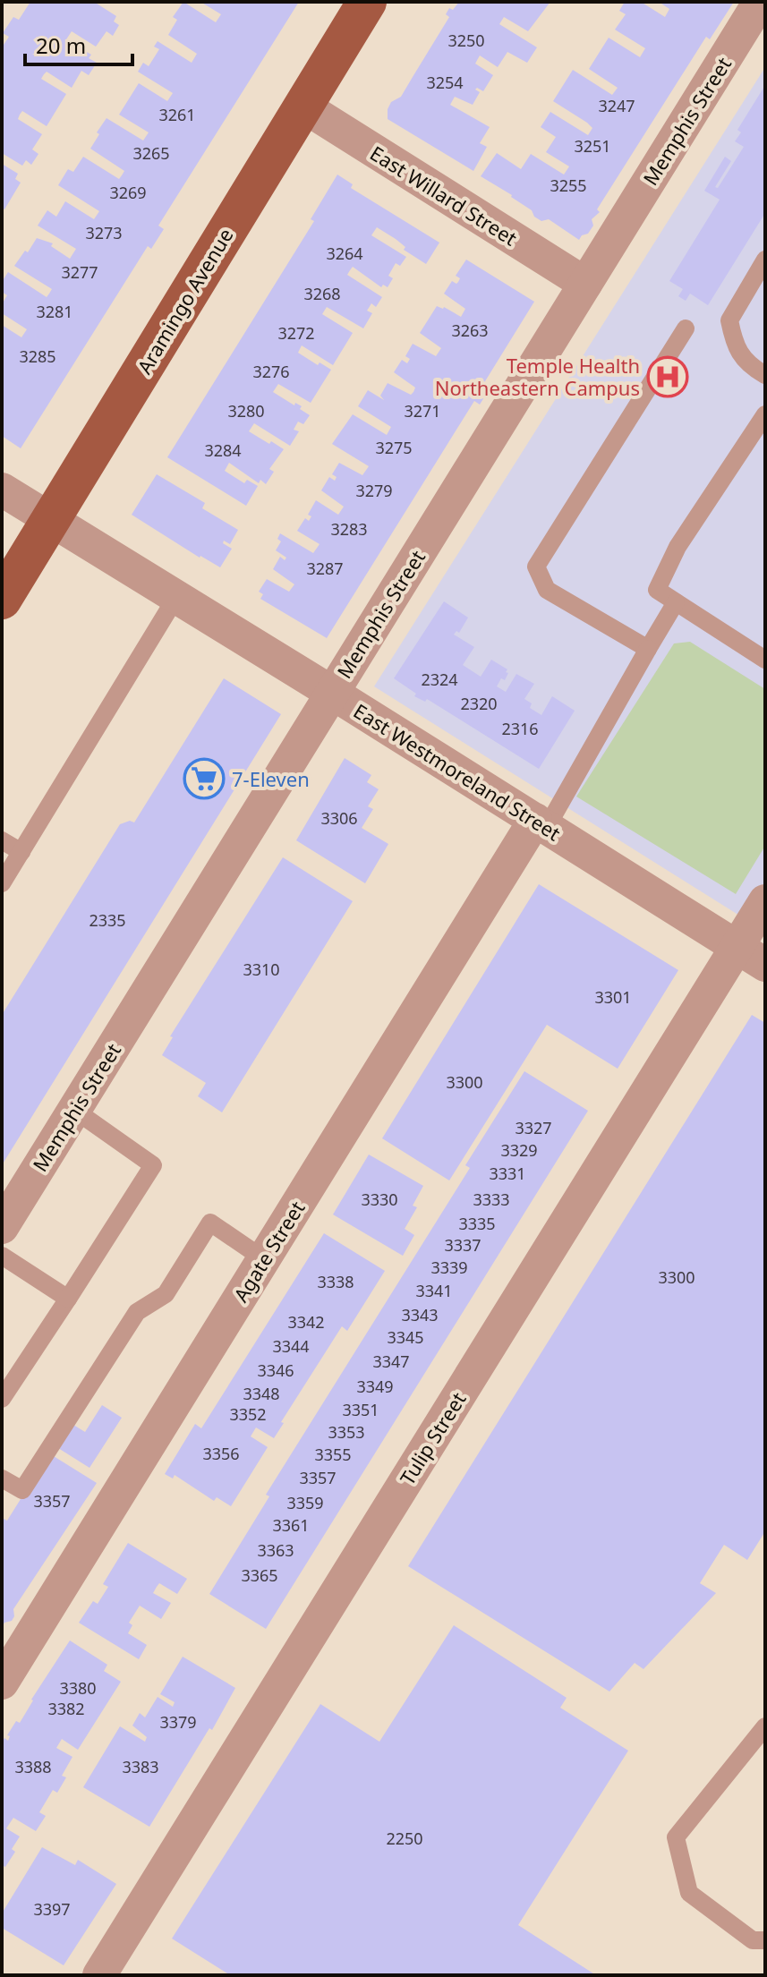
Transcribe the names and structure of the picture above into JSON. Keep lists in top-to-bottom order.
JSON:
{
  "streets": {
    "main road": ["Aramingo Avenue"],
    "street": [
      "Memphis Street",
      "East Willard Street",
      "East Westmoreland Street",
      "Agate Street",
      "Tulip Street"
    ]
  },
  "crossings": [
    ["Memphis Street", "East Willard Street"],
    ["Memphis Street", "East Westmoreland Street"],
    ["East Willard Street", "Aramingo Avenue"],
    ["Aramingo Avenue", "East Westmoreland Street"],
    ["East Westmoreland Street", "Agate Street"],
    ["East Westmoreland Street", "Tulip Street"]
  ],
  "places": {
    "hospital": ["Temple Health Northeastern Campus"],
    "supermarket": ["7-Eleven"]
  },
  "house_numbers": [
    "3250",
    "3254",
    "3247",
    "3261",
    "3251",
    "3265",
    "3255",
    "3269",
    "3273",
    "3264",
    "3277",
    "3268",
    "3281",
    "3263",
    "3272",
    "3285",
    "3276",
    "3280",
    "3271",
    "3275",
    "3284",
    "3279",
    "3283",
    "3287",
    "2324",
    "2320",
    "2316",
    "3306",
    "2335",
    "3310",
    "3301",
    "3300",
    "3327",
    "3329",
    "3331",
    "3330",
    "3333",
    "3335",
    "3337",
    "3339",
    "3300",
    "3338",
    "3341",
    "3343",
    "3342",
    "3345",
    "3344",
    "3347",
    "3346",
    "3349",
    "3348",
    "3351",
    "3352",
    "3353",
    "3356",
    "3355",
    "3357",
    "3357",
    "3359",
    "3361",
    "3363",
    "3365",
    "3380",
    "3382",
    "3379",
    "3388",
    "3383",
    "2250",
    "3397"
  ],
  "scale_bar": "20 m"
}
